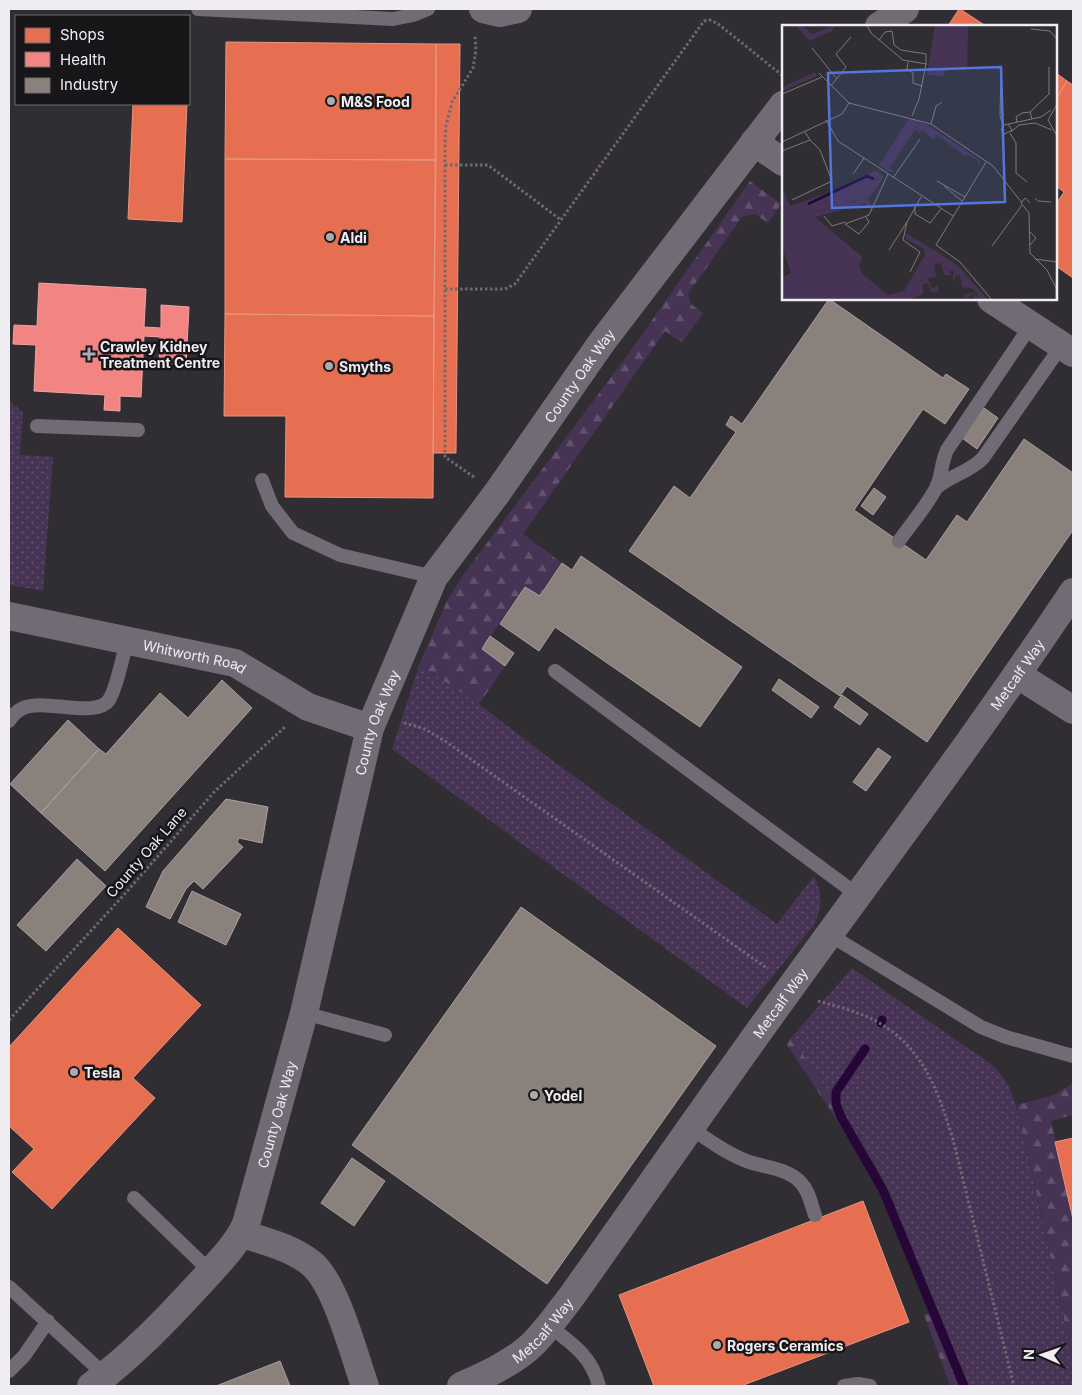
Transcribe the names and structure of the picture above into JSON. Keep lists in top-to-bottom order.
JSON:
{
  "streets": {
    "street": ["County Oak Way", "Whitworth Road", "Metcalf Way"],
    "path": ["County Oak Lane"]
  },
  "crossings": [
    ["County Oak Way", "Whitworth Road"],
    ["Whitworth Road", "County Oak Lane"]
  ],
  "places": {
    "other": [
      "M&S Food",
      "Aldi",
      "Smyths",
      "Tesla",
      "Yodel",
      "Rogers Ceramics"
    ],
    "health": ["Crawley Kidney Treatment Centre"]
  },
  "legend": ["Shops", "Health", "Industry"],
  "north": "left"
}
